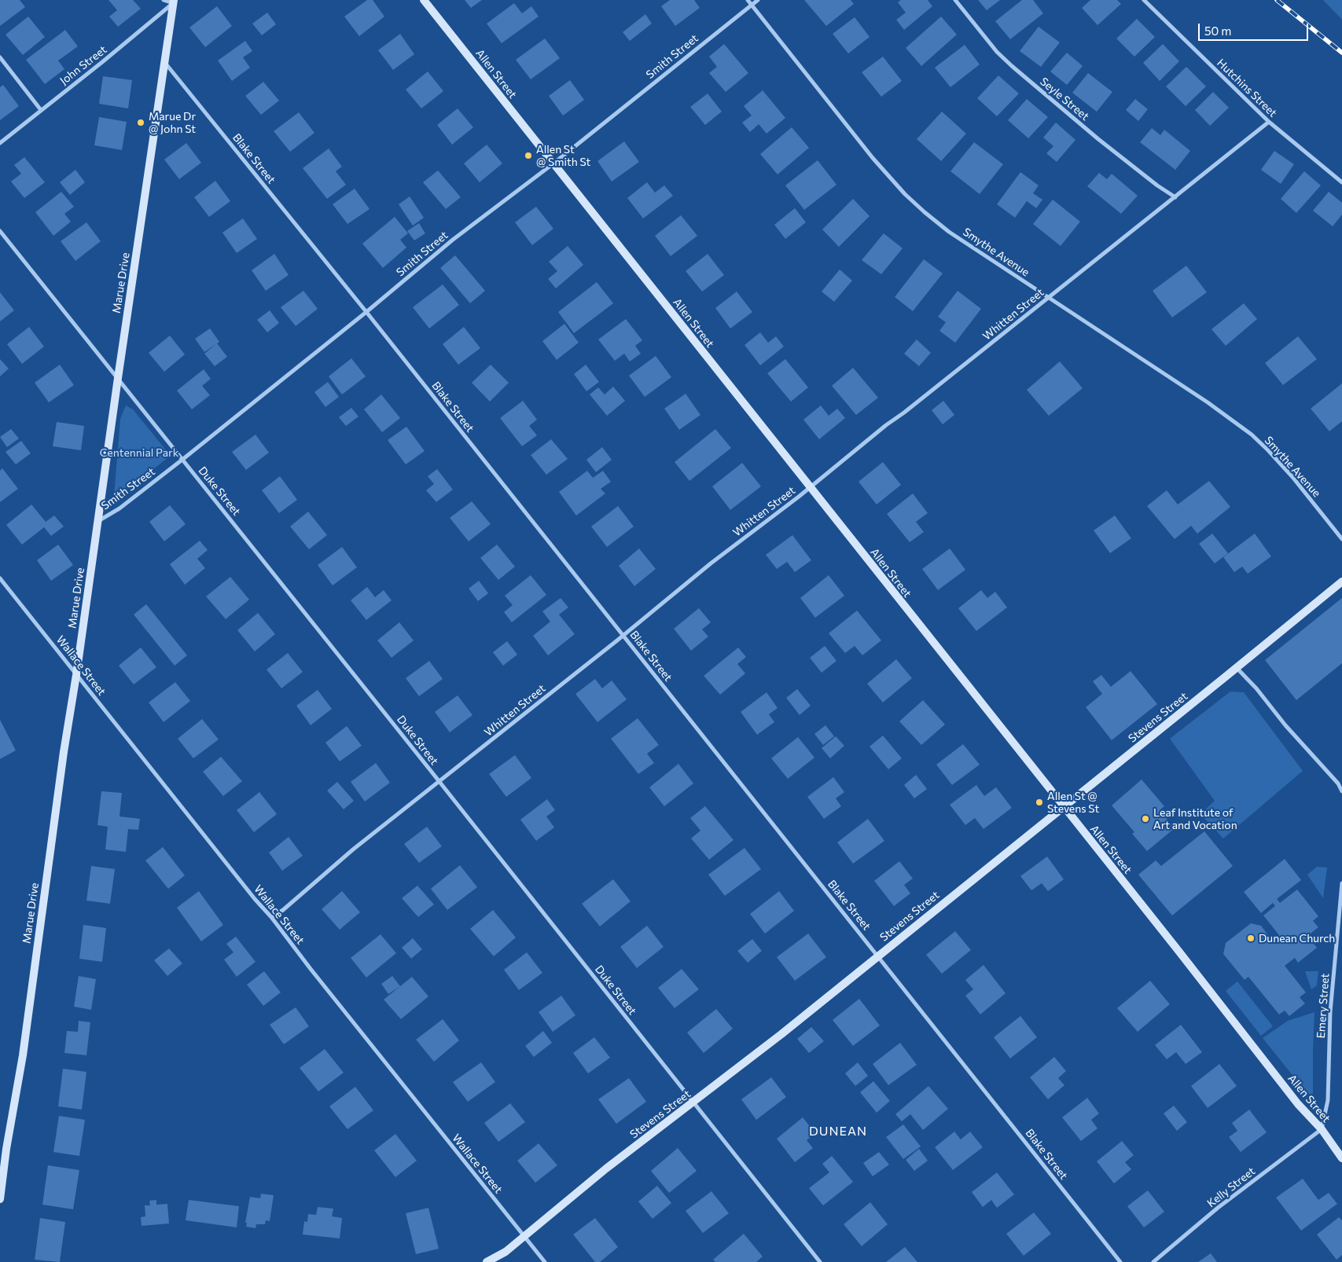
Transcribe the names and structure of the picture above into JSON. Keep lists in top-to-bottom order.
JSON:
{
  "streets": {
    "street": [
      "Smith Street",
      "John Street",
      "Allen Street",
      "Hutchins Street",
      "Seyle Street",
      "Blake Street",
      "Smythe Avenue",
      "Marue Drive",
      "Whitten Street",
      "Duke Street",
      "Wallace Street",
      "Stevens Street",
      "Emery Street",
      "Kelly Street"
    ]
  },
  "crossings": [
    ["Smith Street", "Allen Street"],
    ["Smith Street", "Blake Street"],
    ["Smith Street", "Smythe Avenue"],
    ["Smith Street", "Marue Drive"],
    ["Smith Street", "Duke Street"],
    ["John Street", "Marue Drive"],
    ["Allen Street", "Whitten Street"],
    ["Allen Street", "Stevens Street"],
    ["Allen Street", "Emery Street"],
    ["Allen Street", "Kelly Street"],
    ["Hutchins Street", "Whitten Street"],
    ["Seyle Street", "Whitten Street"],
    ["Blake Street", "Marue Drive"],
    ["Blake Street", "Whitten Street"],
    ["Blake Street", "Stevens Street"],
    ["Smythe Avenue", "Whitten Street"],
    ["Marue Drive", "Duke Street"],
    ["Marue Drive", "Wallace Street"],
    ["Whitten Street", "Duke Street"],
    ["Whitten Street", "Wallace Street"],
    ["Duke Street", "Stevens Street"],
    ["Wallace Street", "Stevens Street"],
    ["Emery Street", "Kelly Street"]
  ],
  "districts": ["DUNEAN"],
  "parks": ["Centennial Park"],
  "places": [
    "Marue Dr @ John St",
    "Allen St @ Smith St",
    "Allen St @ Stevens St",
    "Leaf Institute of Art and Vocation",
    "Dunean Church"
  ],
  "scale_bar": "50 m"
}
